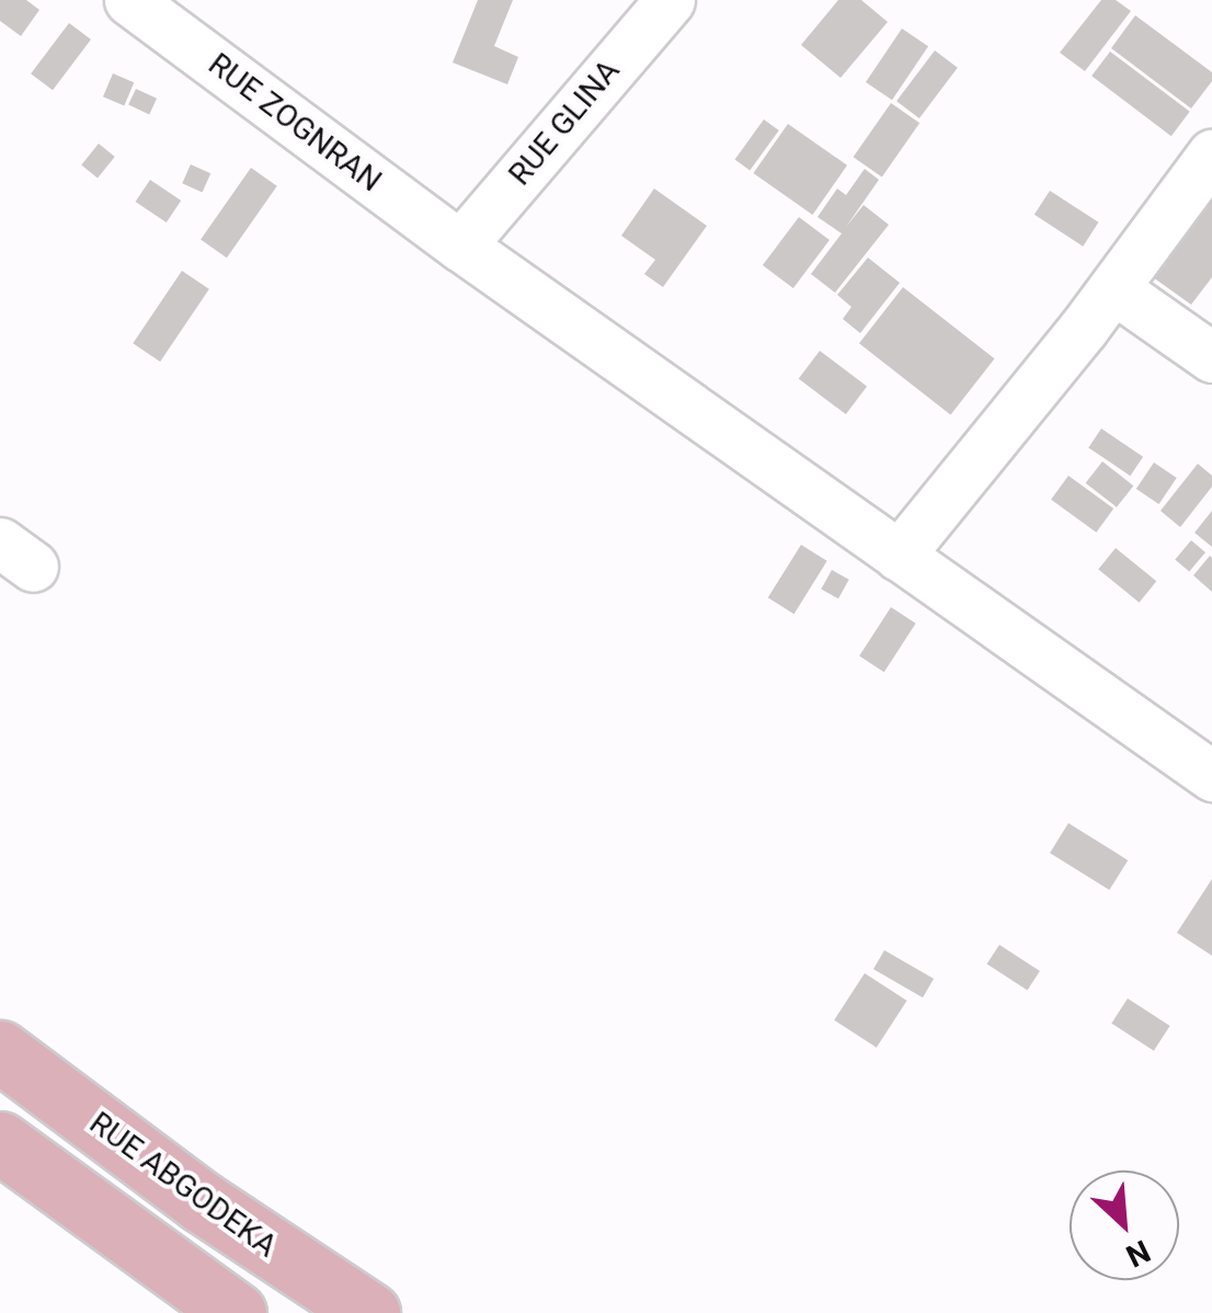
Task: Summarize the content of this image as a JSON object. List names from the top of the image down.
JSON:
{
  "streets": {
    "main road": ["RUE ABGODEKA"],
    "street": ["RUE ZOGNRAN", "RUE GLINA"]
  },
  "crossings": [
    ["RUE ZOGNRAN", "RUE GLINA"]
  ],
  "north": "bottom right"
}
